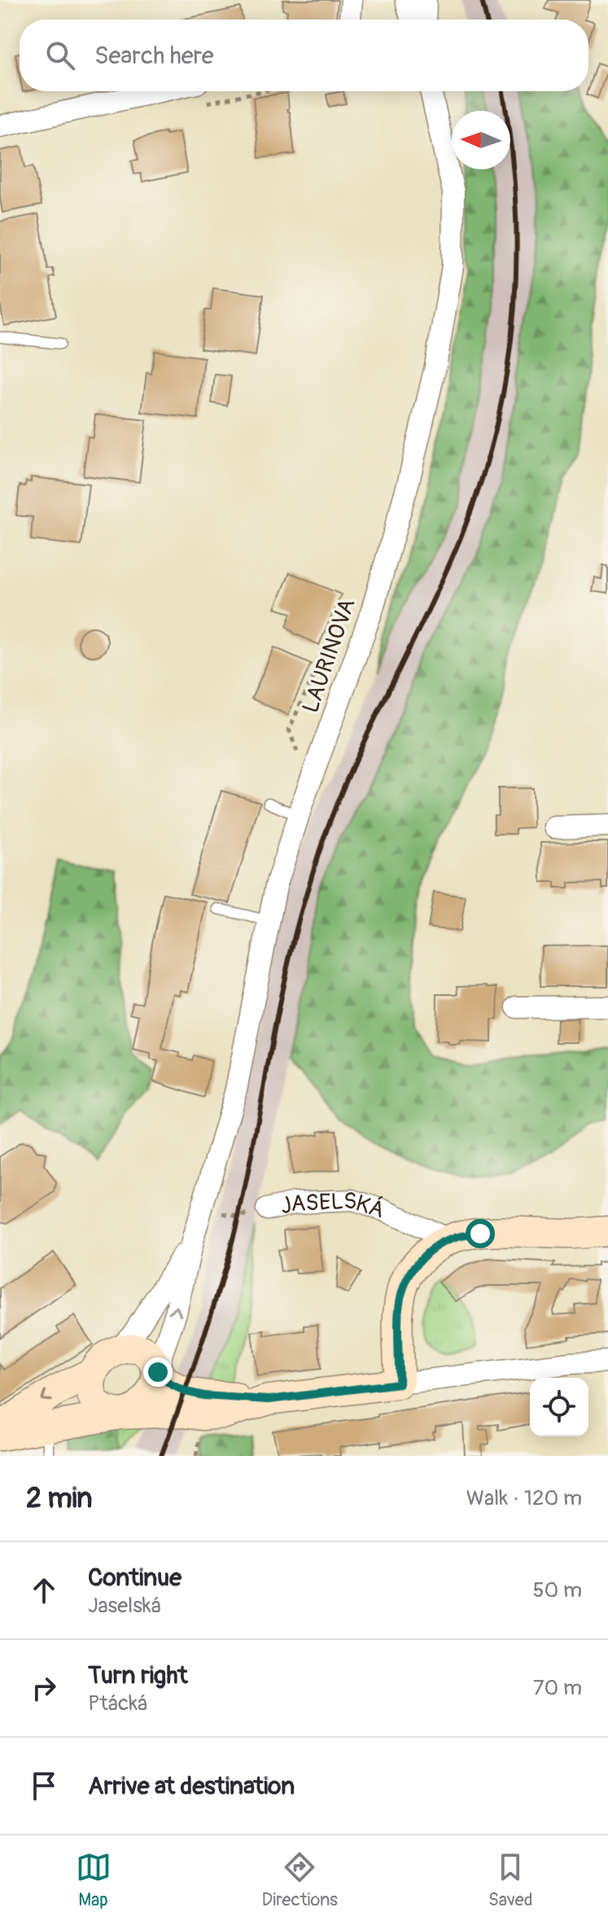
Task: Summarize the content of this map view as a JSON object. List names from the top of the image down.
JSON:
{
  "streets": {
    "street": ["LAURINOVA", "JASELSKÁ"]
  },
  "north": "left",
  "page": {
    "search": "Search here",
    "heading": ["2 min", "Walk · 120 m"],
    "list": [
      ["Continue", "Jaselská", "50 m"],
      ["Turn right", "Ptácká", "70 m"],
      "Arrive at destination"
    ],
    "nav": ["Map", "Directions", "Saved"]
  }
}
